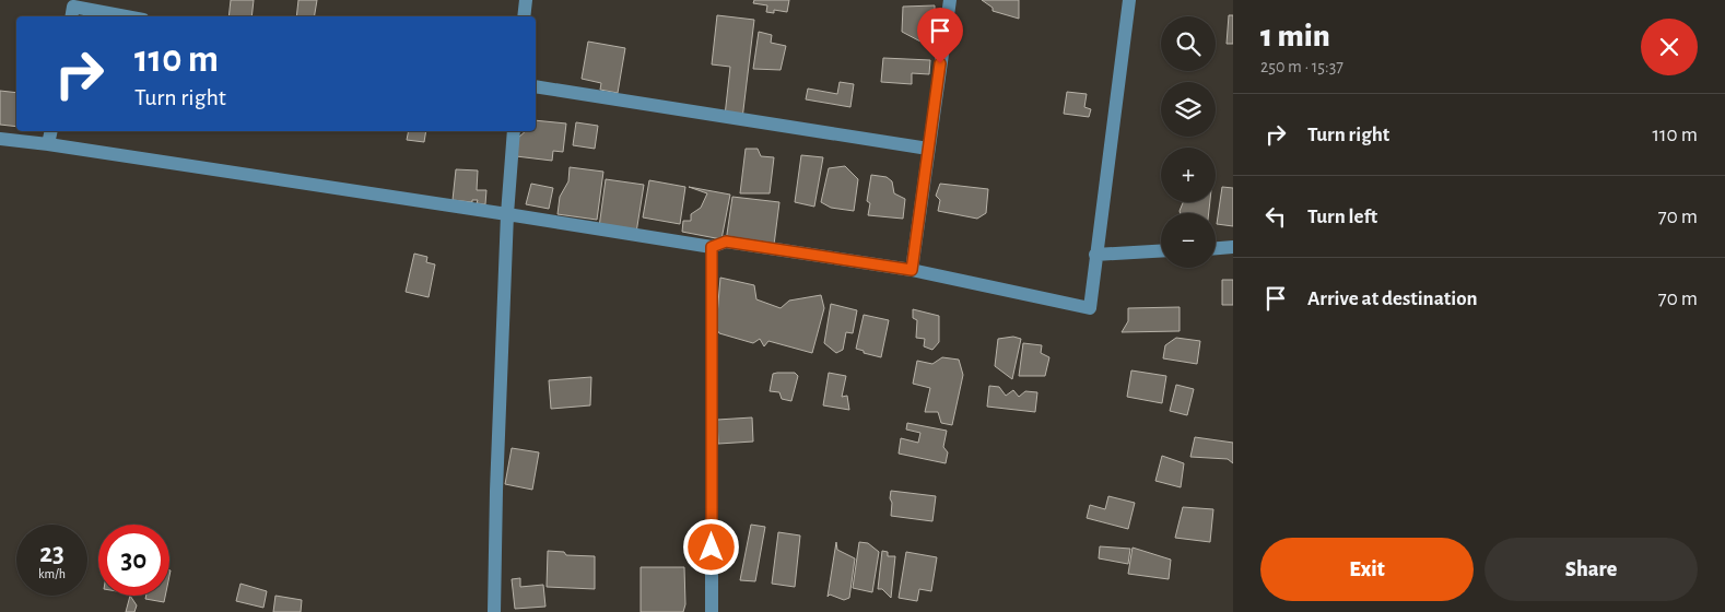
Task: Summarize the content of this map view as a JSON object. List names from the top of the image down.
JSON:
{
  "page": {
    "heading": ["1 min", "250 m · 15:37"],
    "map_buttons": ["+", "−"],
    "turn": ["110 m", "Turn right"],
    "list": [
      {
        "name": "Turn right",
        "value": "110 m"
      },
      {
        "name": "Turn left",
        "value": "70 m"
      },
      {
        "name": "Arrive at destination",
        "value": "70 m"
      }
    ],
    "speed": "23 km/h",
    "limit": "30",
    "buttons": ["Exit", "Share"]
  }
}
